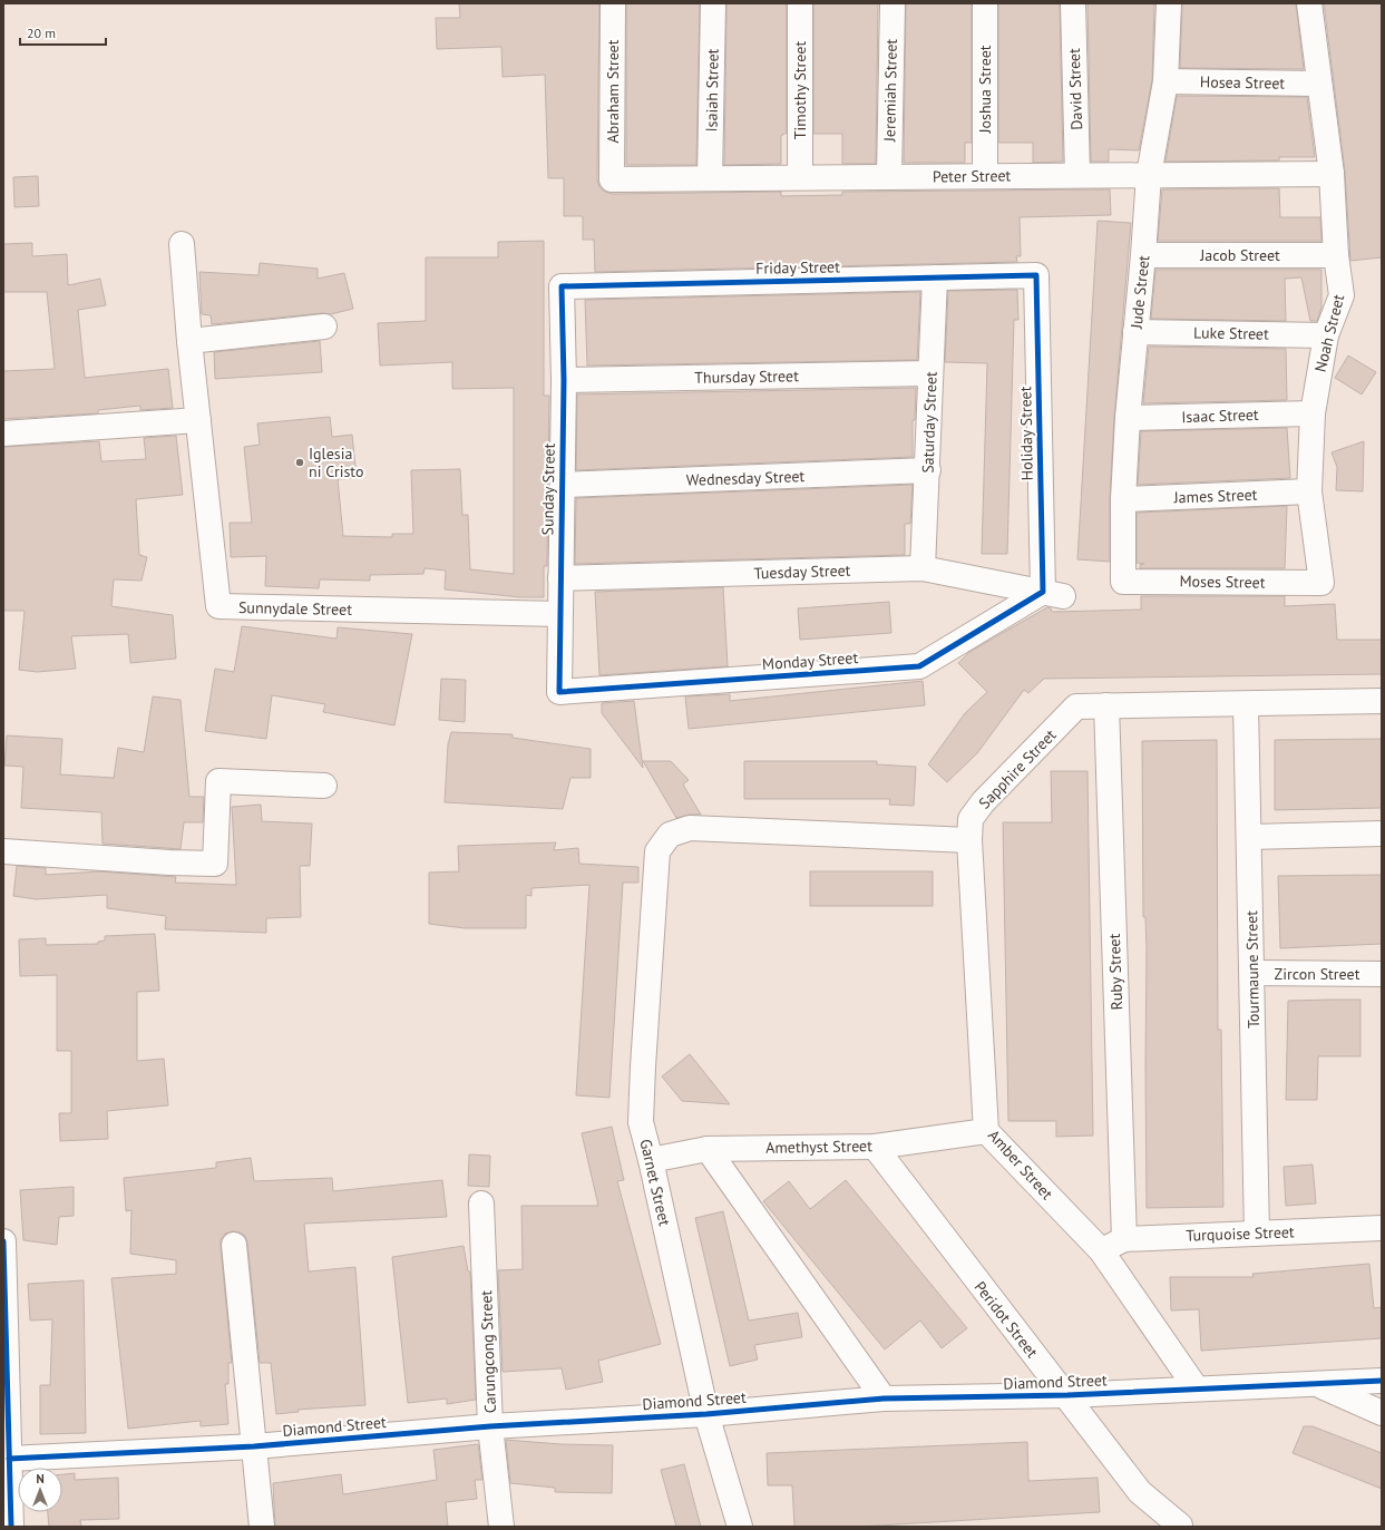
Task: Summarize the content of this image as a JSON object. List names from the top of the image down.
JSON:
{
  "streets": {
    "street": [
      "Hosea Street",
      "Joshua Street",
      "David Street",
      "Isaiah Street",
      "Timothy Street",
      "Jeremiah Street",
      "Abraham Street",
      "Peter Street",
      "Jacob Street",
      "Friday Street",
      "Jude Street",
      "Luke Street",
      "Noah Street",
      "Thursday Street",
      "Isaac Street",
      "Saturday Street",
      "Holiday Street",
      "Wednesday Street",
      "Sunday Street",
      "James Street",
      "Tuesday Street",
      "Moses Street",
      "Sunnydale Street",
      "Monday Street",
      "Sapphire Street",
      "Tourmaune Street",
      "Ruby Street",
      "Zircon Street",
      "Amethyst Street",
      "Amber Street",
      "Garnet Street",
      "Turquoise Street",
      "Peridot Street",
      "Carungcong Street",
      "Diamond Street"
    ]
  },
  "crossings": [
    ["Hosea Street", "Jude Street"],
    ["Hosea Street", "Noah Street"],
    ["Joshua Street", "Peter Street"],
    ["David Street", "Peter Street"],
    ["Isaiah Street", "Peter Street"],
    ["Timothy Street", "Peter Street"],
    ["Jeremiah Street", "Peter Street"],
    ["Abraham Street", "Peter Street"],
    ["Peter Street", "Jude Street"],
    ["Peter Street", "Noah Street"],
    ["Jacob Street", "Jude Street"],
    ["Jacob Street", "Noah Street"],
    ["Friday Street", "Saturday Street"],
    ["Friday Street", "Holiday Street"],
    ["Friday Street", "Sunday Street"],
    ["Jude Street", "Luke Street"],
    ["Jude Street", "Isaac Street"],
    ["Jude Street", "James Street"],
    ["Jude Street", "Moses Street"],
    ["Luke Street", "Noah Street"],
    ["Noah Street", "Isaac Street"],
    ["Noah Street", "James Street"],
    ["Noah Street", "Moses Street"],
    ["Thursday Street", "Saturday Street"],
    ["Thursday Street", "Sunday Street"],
    ["Saturday Street", "Wednesday Street"],
    ["Saturday Street", "Tuesday Street"],
    ["Holiday Street", "Tuesday Street"],
    ["Holiday Street", "Monday Street"],
    ["Wednesday Street", "Sunday Street"],
    ["Sunday Street", "Tuesday Street"],
    ["Sunday Street", "Sunnydale Street"],
    ["Sunday Street", "Monday Street"],
    ["Tuesday Street", "Monday Street"],
    ["Sapphire Street", "Tourmaune Street"],
    ["Sapphire Street", "Ruby Street"],
    ["Sapphire Street", "Amber Street"],
    ["Sapphire Street", "Garnet Street"],
    ["Tourmaune Street", "Zircon Street"],
    ["Tourmaune Street", "Turquoise Street"],
    ["Ruby Street", "Turquoise Street"],
    ["Amethyst Street", "Amber Street"],
    ["Amethyst Street", "Garnet Street"],
    ["Amethyst Street", "Peridot Street"],
    ["Amber Street", "Garnet Street"],
    ["Amber Street", "Turquoise Street"],
    ["Amber Street", "Diamond Street"],
    ["Garnet Street", "Diamond Street"],
    ["Peridot Street", "Diamond Street"],
    ["Carungcong Street", "Diamond Street"]
  ],
  "places": ["Iglesia ni Cristo"],
  "scale_bar": "20 m",
  "north": "top"
}
